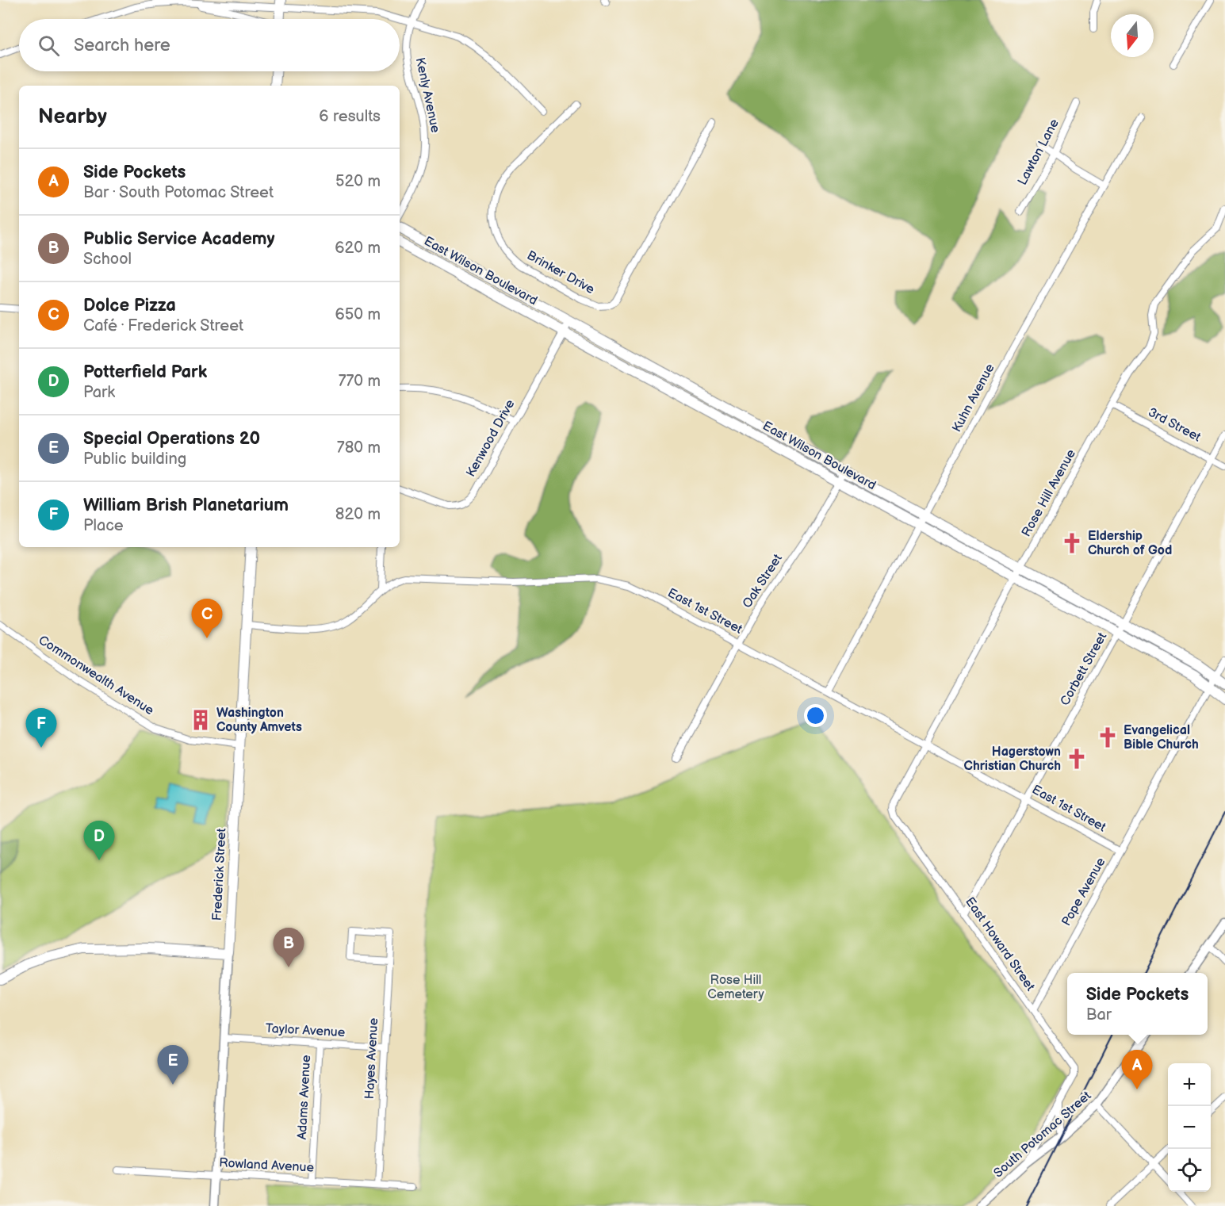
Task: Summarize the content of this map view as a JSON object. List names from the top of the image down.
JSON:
{
  "streets": {
    "main road": ["East Wilson Boulevard", "Frederick Street", "South Potomac Street"],
    "street": [
      "Kenly Avenue",
      "Lawton Lane",
      "Brinker Drive",
      "Kuhn Avenue",
      "3rd Street",
      "Kenwood Drive",
      "Rose Hill Avenue",
      "Oak Street",
      "East 1st Street",
      "Corbett Street",
      "Commonwealth Avenue",
      "Pope Avenue",
      "East Howard Street",
      "Taylor Avenue",
      "Hayes Avenue",
      "Adams Avenue",
      "Rowland Avenue"
    ]
  },
  "crossings": [
    ["East Wilson Boulevard", "Kuhn Avenue"],
    ["East Wilson Boulevard", "Kenwood Drive"],
    ["East Wilson Boulevard", "Rose Hill Avenue"],
    ["East Wilson Boulevard", "Oak Street"],
    ["East Wilson Boulevard", "Corbett Street"],
    ["East Wilson Boulevard", "Pope Avenue"],
    ["Kuhn Avenue", "East 1st Street"],
    ["3rd Street", "Rose Hill Avenue"],
    ["3rd Street", "Corbett Street"],
    ["Rose Hill Avenue", "East 1st Street"],
    ["Rose Hill Avenue", "East Howard Street"],
    ["Oak Street", "East 1st Street"],
    ["East 1st Street", "Corbett Street"],
    ["East 1st Street", "Frederick Street"],
    ["East 1st Street", "Pope Avenue"],
    ["Corbett Street", "East Howard Street"],
    ["Commonwealth Avenue", "Frederick Street"],
    ["Frederick Street", "Taylor Avenue"],
    ["Frederick Street", "Rowland Avenue"],
    ["Pope Avenue", "East Howard Street"],
    ["East Howard Street", "South Potomac Street"],
    ["Taylor Avenue", "Hayes Avenue"],
    ["Taylor Avenue", "Adams Avenue"],
    ["Hayes Avenue", "Rowland Avenue"],
    ["Adams Avenue", "Rowland Avenue"]
  ],
  "parks": ["Rose Hill Cemetery"],
  "places": {
    "church": ["Eldership Church of God", "Evangelical Bible Church", "Hagerstown Christian Church"],
    "building": ["Washington County Amvets"]
  },
  "north": "bottom",
  "page": {
    "search": "Search here",
    "heading": ["Nearby", "6 results"],
    "list": [
      {
        "mark": "A",
        "name": "Side Pockets",
        "note": "Bar · South Potomac Street",
        "value": "520 m"
      },
      {
        "mark": "B",
        "name": "Public Service Academy",
        "note": "School",
        "value": "620 m"
      },
      {
        "mark": "C",
        "name": "Dolce Pizza",
        "note": "Café · Frederick Street",
        "value": "650 m"
      },
      {
        "mark": "D",
        "name": "Potterfield Park",
        "note": "Park",
        "value": "770 m"
      },
      {
        "mark": "E",
        "name": "Special Operations 20",
        "note": "Public building",
        "value": "780 m"
      },
      {
        "mark": "F",
        "name": "William Brish Planetarium",
        "note": "Place",
        "value": "820 m"
      }
    ],
    "pins": [
      "C",
      "F",
      "D",
      "B",
      "E",
      "A"
    ],
    "popup": ["Side Pockets", "Bar"],
    "map_buttons": ["+", "−"]
  }
}
